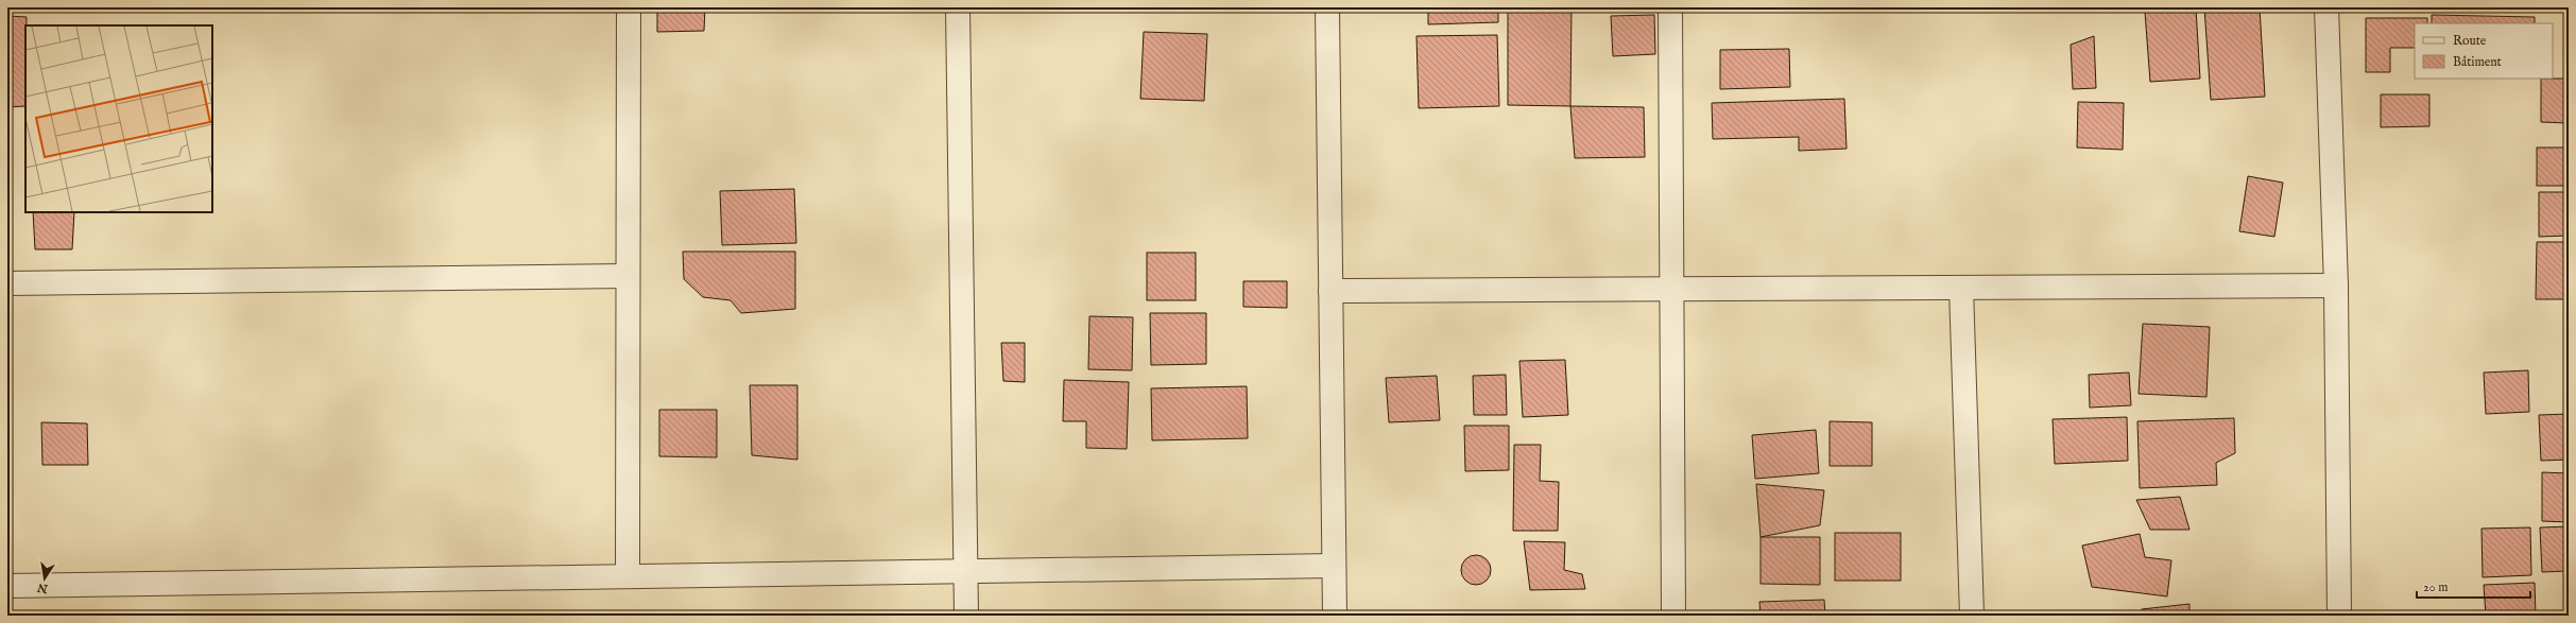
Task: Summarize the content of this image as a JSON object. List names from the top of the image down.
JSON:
{
  "legend": ["Route", "Bâtiment"],
  "scale_bar": "20 m",
  "north": "bottom"
}
